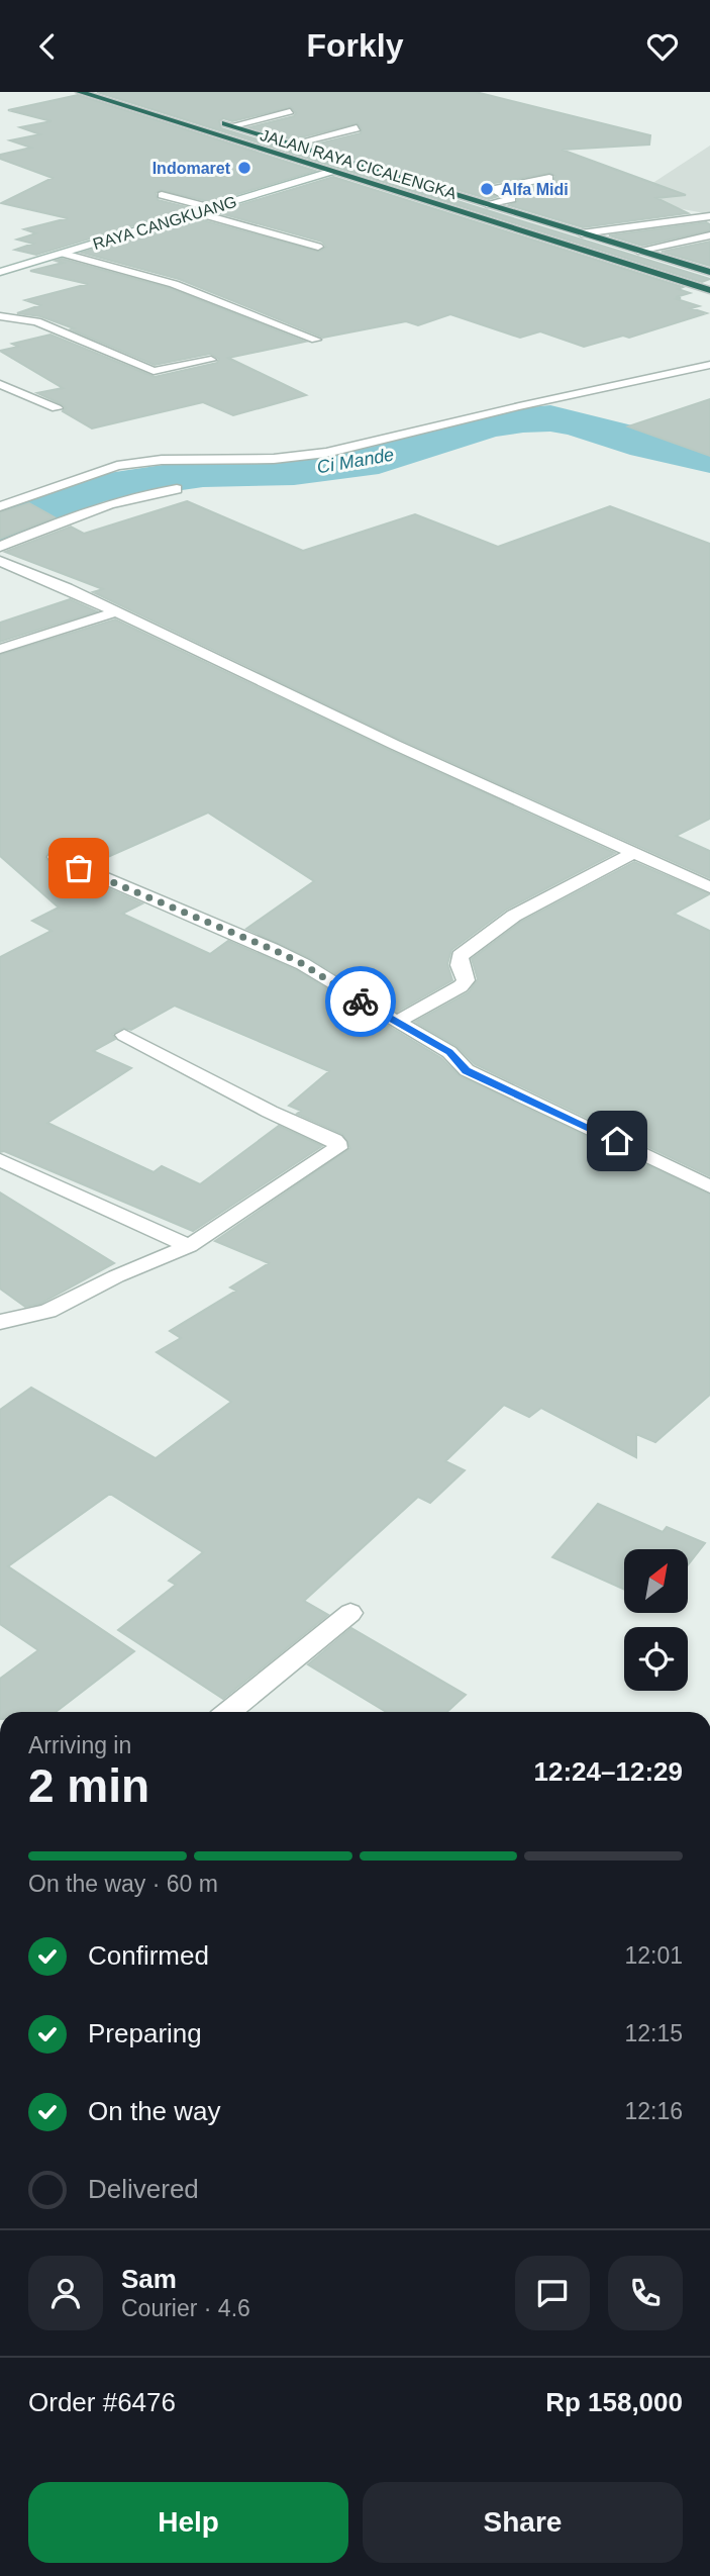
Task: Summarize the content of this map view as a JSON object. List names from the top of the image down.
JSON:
{
  "streets": {
    "highway": ["JALAN RAYA CICALENGKA"],
    "street": ["RAYA CANGKUANG"]
  },
  "crossings": [
    ["JALAN RAYA CICALENGKA", "RAYA CANGKUANG"]
  ],
  "water": ["Ci Mande"],
  "places": ["Indomaret", "Alfa Midi"],
  "north": "top right",
  "page": {
    "header": "Forkly",
    "heading": ["2 min", "Arriving in", "12:24–12:29"],
    "panel": [
      "Sam",
      "Courier · 4.6",
      "Order #6476",
      "Rp 158,000"
    ],
    "bar": "On the way · 60 m",
    "list": [
      ["Confirmed", "12:01"],
      ["Preparing", "12:15"],
      ["On the way", "12:16"],
      "Delivered"
    ],
    "buttons": ["Help", "Share"]
  }
}
